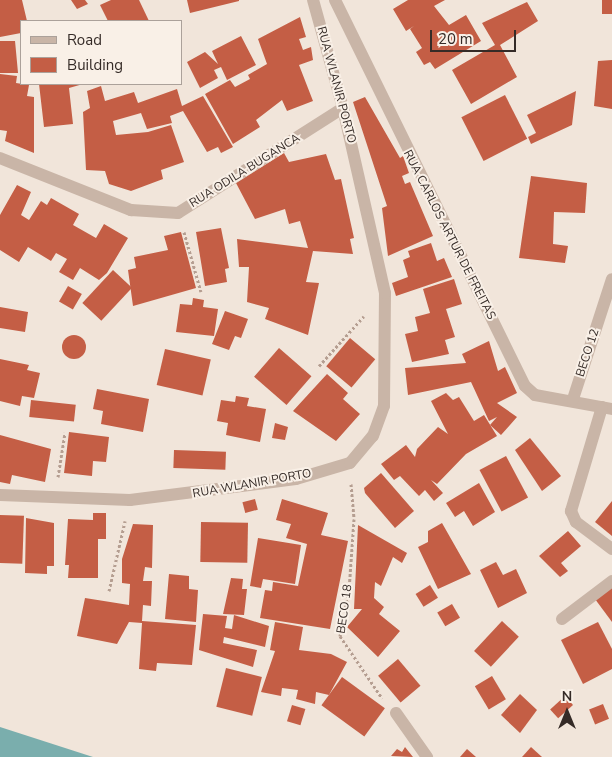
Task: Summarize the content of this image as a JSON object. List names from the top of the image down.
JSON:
{
  "streets": {
    "street": [
      "RUA WLANIR PORTO",
      "RUA ODILA BUGANCA",
      "RUA CARLOS ARTUR DE FREITAS",
      "BECO 12"
    ],
    "path": ["BECO 18"]
  },
  "crossings": [
    ["RUA WLANIR PORTO", "RUA ODILA BUGANCA"],
    ["RUA WLANIR PORTO", "BECO 18"],
    ["RUA CARLOS ARTUR DE FREITAS", "BECO 12"]
  ],
  "legend": ["Road", "Building"],
  "scale_bar": "20 m",
  "north": "top"
}
